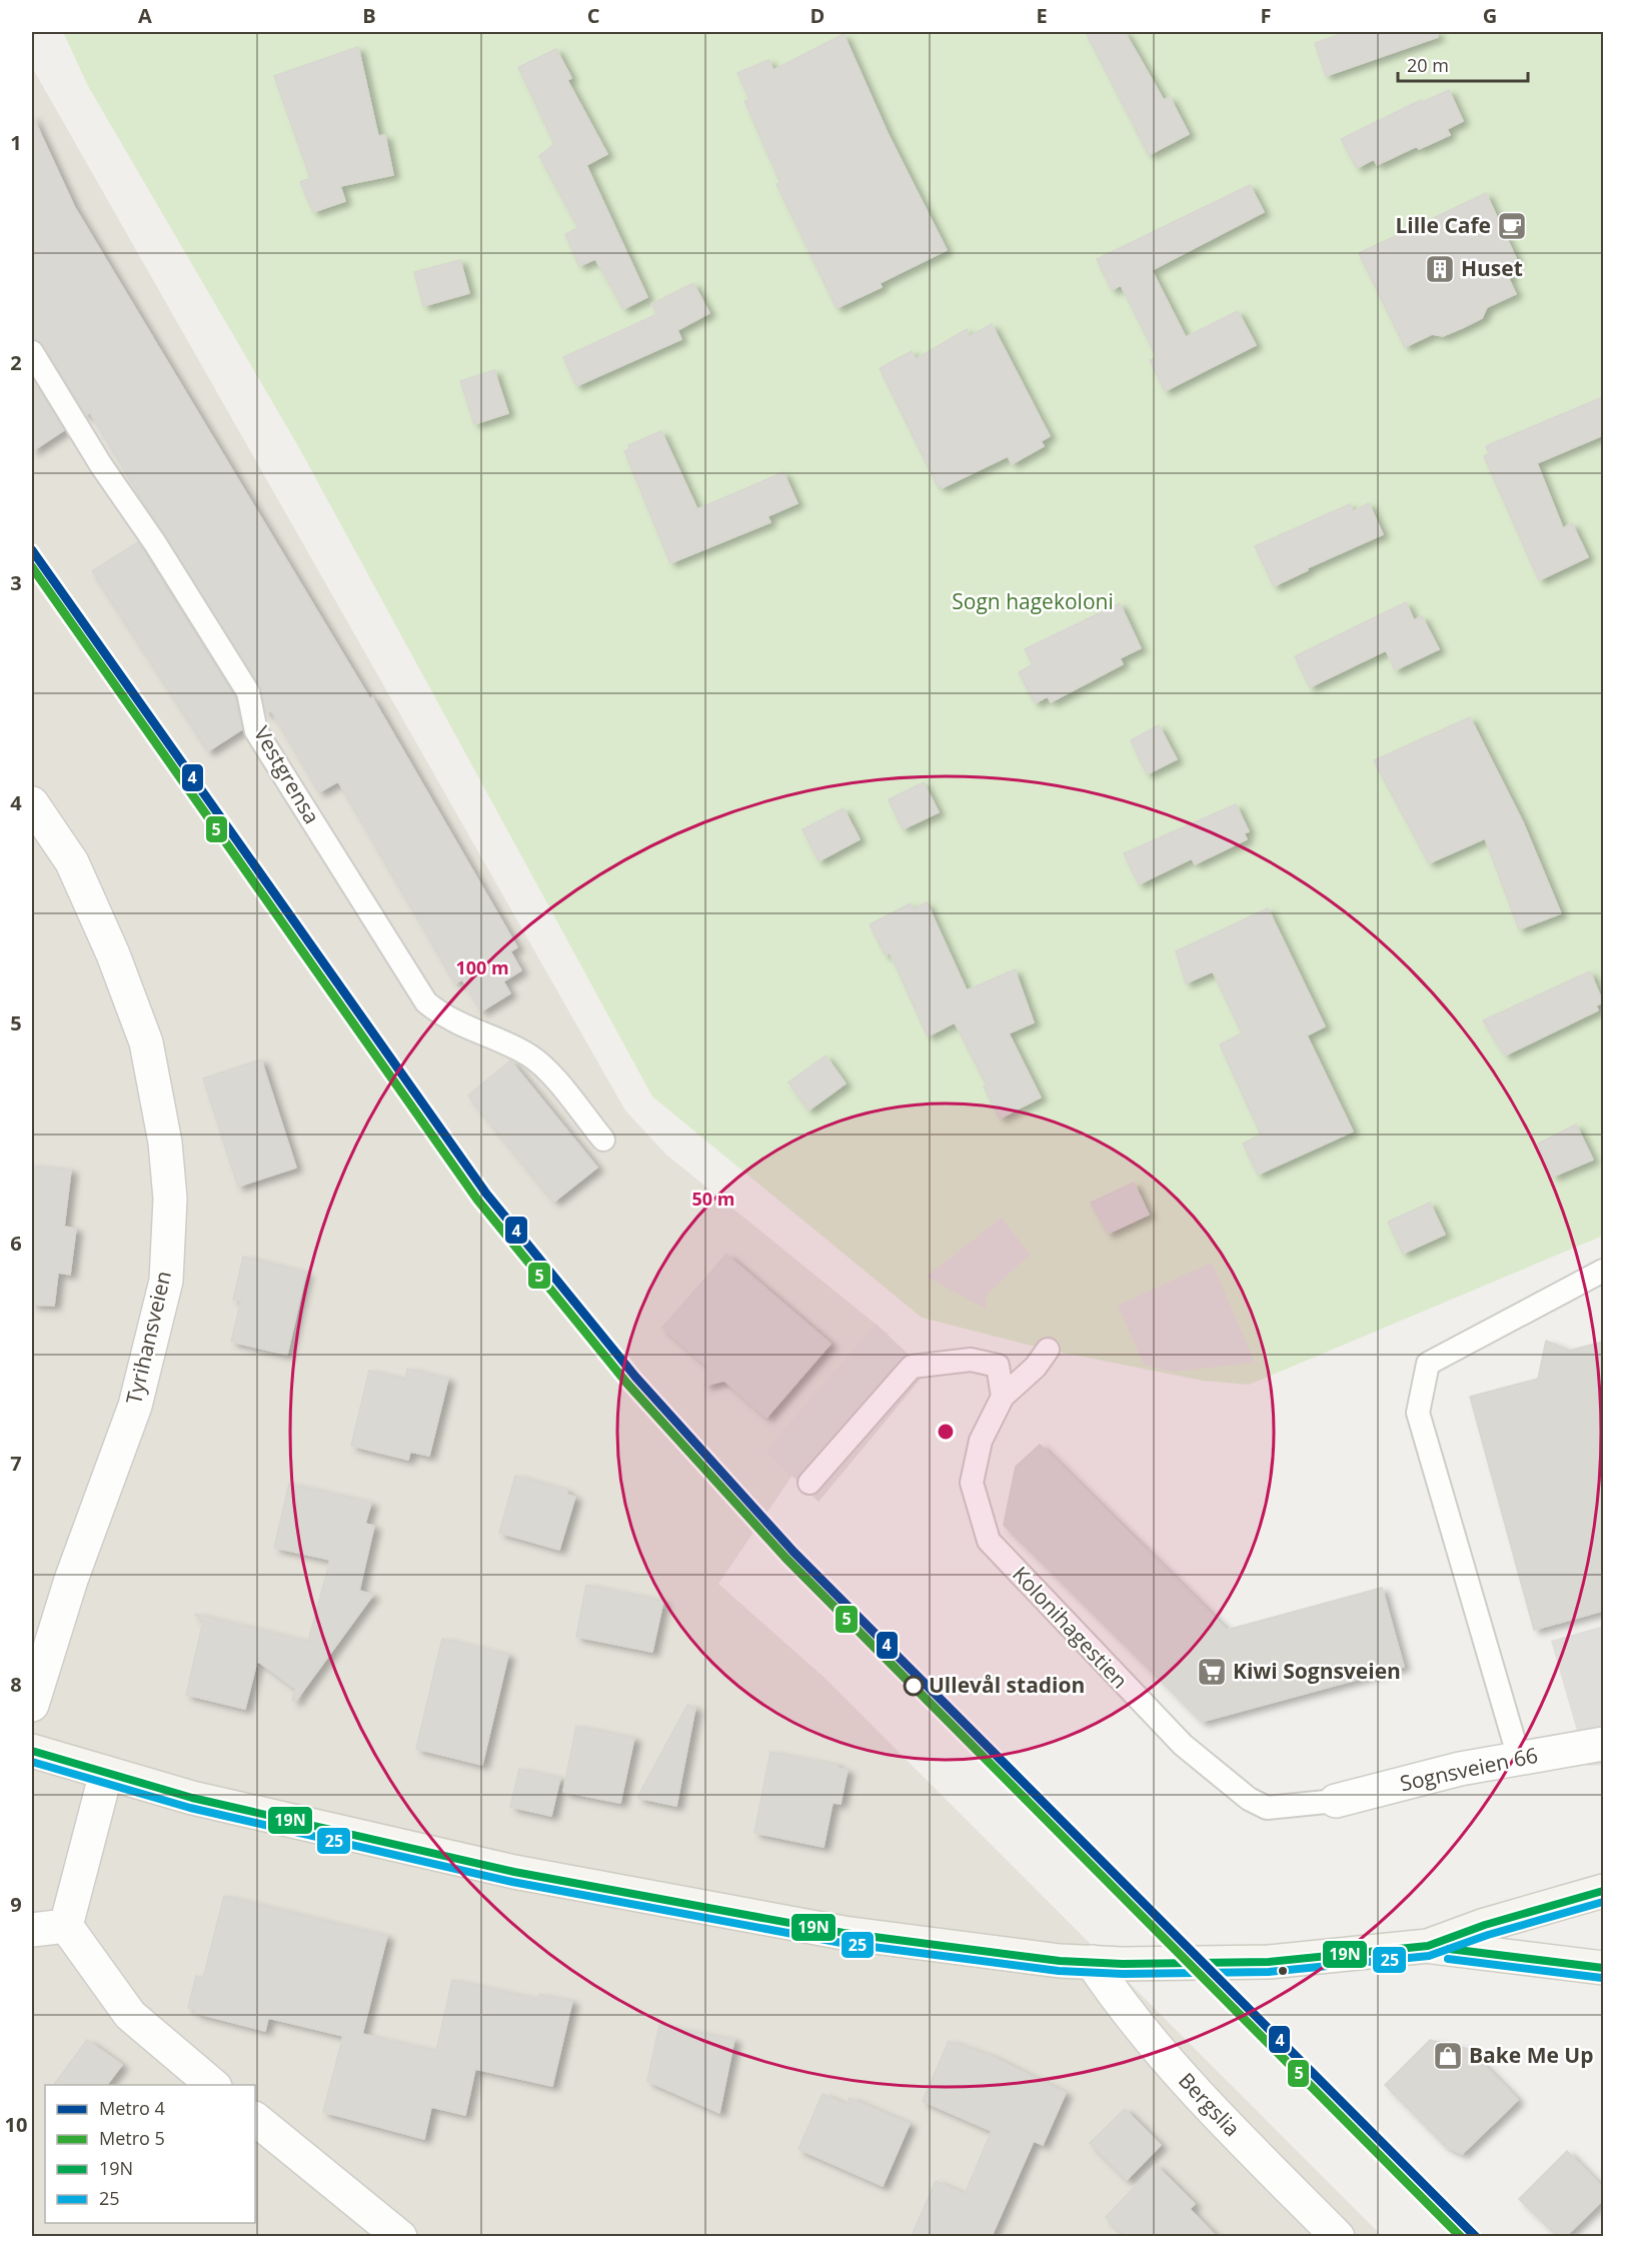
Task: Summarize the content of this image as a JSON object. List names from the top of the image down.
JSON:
{
  "streets": {
    "street": ["Tyrihansveien", "Sognsveien 66", "Bergslia"],
    "lane": ["Vestgrensa", "Kolonihagestien"]
  },
  "crossings": [
    ["Kolonihagestien", "Sognsveien 66"]
  ],
  "parks": ["Sogn hagekoloni"],
  "places": {
    "cafe": ["Lille Cafe"],
    "building": ["Huset"],
    "supermarket": ["Kiwi Sognsveien"],
    "other": ["Ullevål stadion"],
    "shop": ["Bake Me Up"]
  },
  "lines": [
    "metro line 4",
    "metro line 5",
    "transit line 19N",
    "transit line 25"
  ],
  "legend": [
    "Metro 4",
    "Metro 5",
    "19N",
    "25"
  ],
  "scale_bar": "20 m",
  "grid": {
    "columns": [
      "A",
      "B",
      "C",
      "D",
      "E",
      "F",
      "G"
    ],
    "rows": [
      "1",
      "2",
      "3",
      "4",
      "5",
      "6",
      "7",
      "8",
      "9",
      "10"
    ]
  },
  "rings": ["100 m", "50 m"]
}
